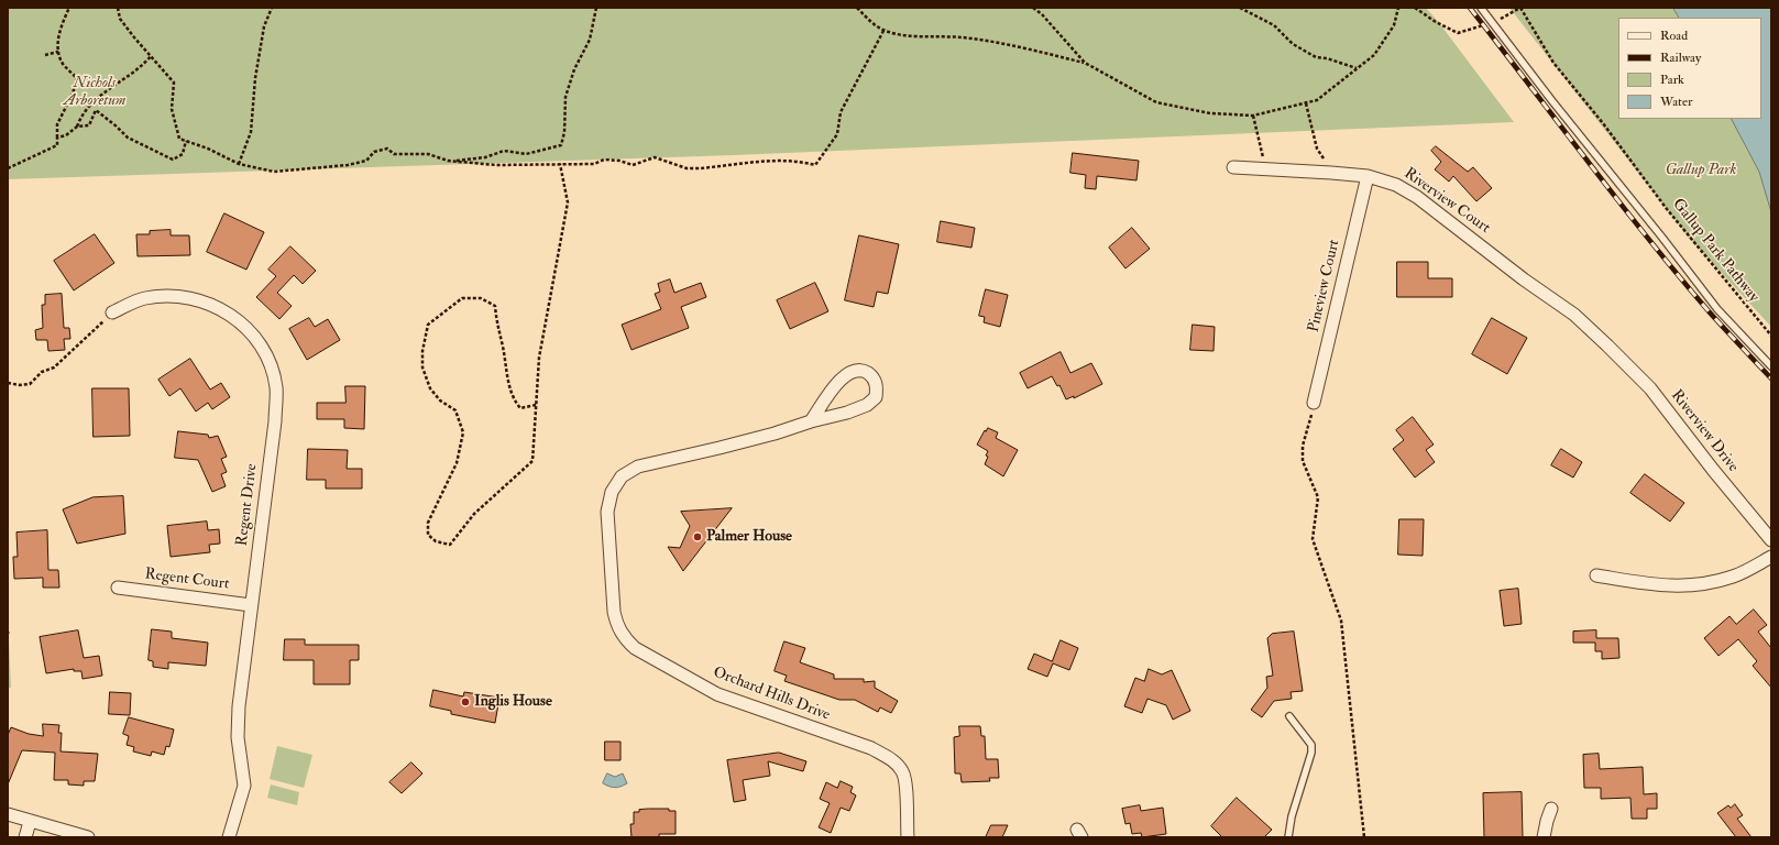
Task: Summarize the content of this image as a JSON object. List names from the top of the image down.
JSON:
{
  "streets": {
    "street": [
      "Riverview Court",
      "Pineview Court",
      "Riverview Drive",
      "Regent Drive",
      "Regent Court",
      "Orchard Hills Drive"
    ],
    "path": ["Gallup Park Pathway"]
  },
  "crossings": [
    ["Riverview Court", "Pineview Court"],
    ["Riverview Court", "Riverview Drive"],
    ["Regent Drive", "Regent Court"]
  ],
  "parks": ["Nichols Arboretum", "Gallup Park"],
  "places": ["Palmer House", "Inglis House"],
  "legend": [
    "Road",
    "Railway",
    "Park",
    "Water"
  ]
}
